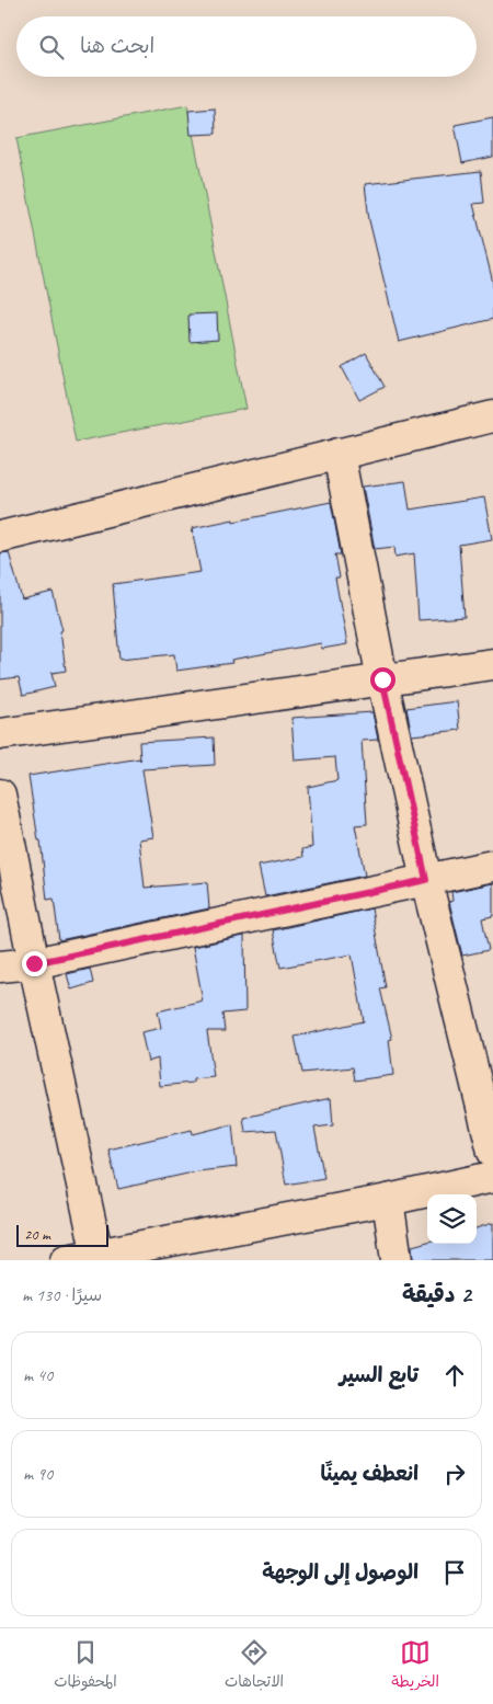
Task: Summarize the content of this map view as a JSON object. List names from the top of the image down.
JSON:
{
  "scale_bar": "20 m",
  "page": {
    "search": "ابحث هنا",
    "scale": "20 m",
    "heading": ["2 دقيقة", "سيرًا · 130 m"],
    "list": [
      ["تابع السير", "40 m"],
      ["انعطف يمينًا", "90 m"],
      "الوصول إلى الوجهة"
    ],
    "nav": ["الخريطة", "الاتجاهات", "المحفوظات"]
  }
}
